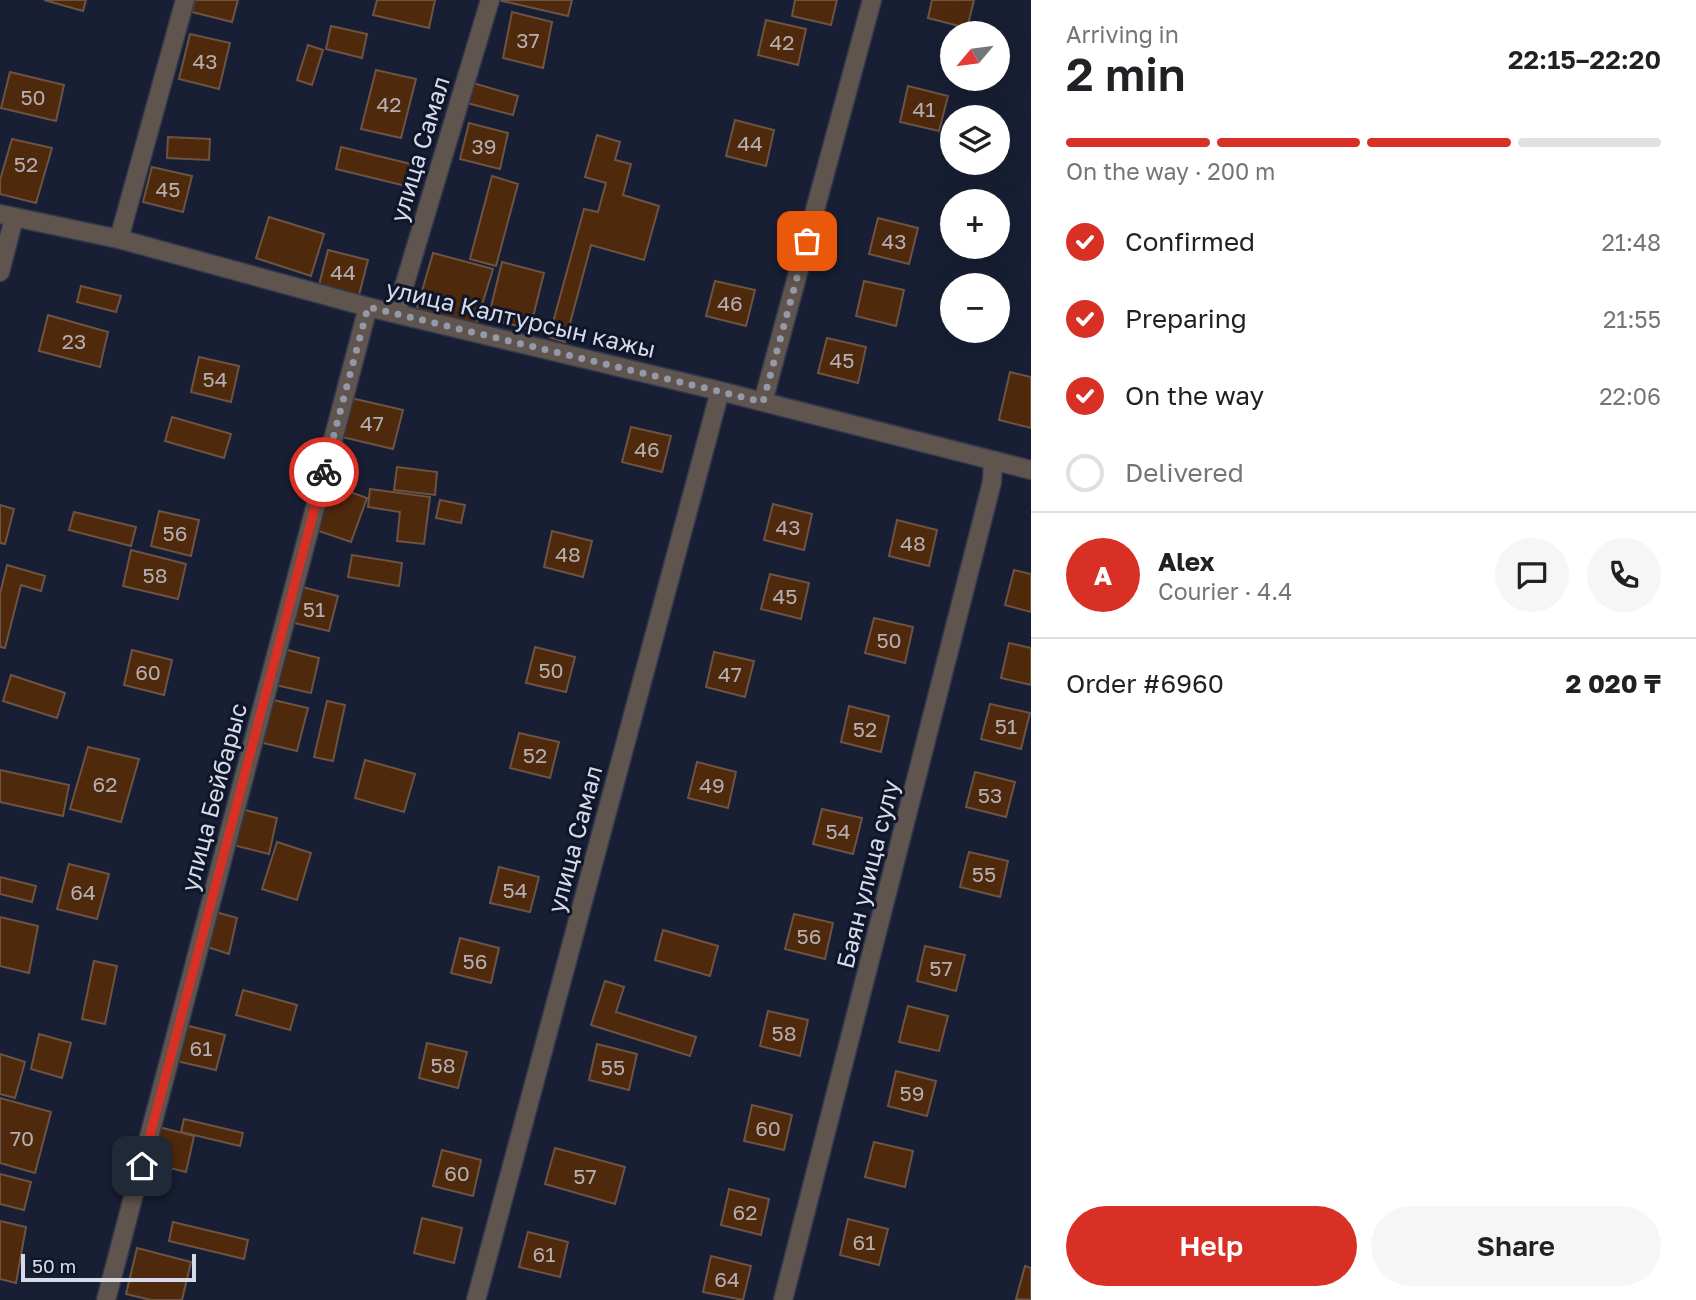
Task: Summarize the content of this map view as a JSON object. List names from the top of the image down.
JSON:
{
  "streets": {
    "street": [
      "улица Самал",
      "улица Калтурсын кажы",
      "улица Бейбарыс",
      "Баян улица сулу"
    ]
  },
  "crossings": [
    ["улица Самал", "улица Калтурсын кажы"],
    ["улица Калтурсын кажы", "улица Бейбарыс"],
    ["улица Калтурсын кажы", "Баян улица сулу"]
  ],
  "house_numbers": [
    "37",
    "42",
    "43",
    "50",
    "42",
    "41",
    "44",
    "39",
    "52",
    "45",
    "43",
    "44",
    "46",
    "23",
    "45",
    "54",
    "47",
    "46",
    "43",
    "56",
    "48",
    "48",
    "58",
    "45",
    "51",
    "50",
    "50",
    "60",
    "47",
    "51",
    "52",
    "52",
    "62",
    "49",
    "53",
    "54",
    "55",
    "54",
    "64",
    "56",
    "56",
    "57",
    "58",
    "61",
    "58",
    "55",
    "59",
    "60",
    "70",
    "60",
    "57",
    "62",
    "61",
    "61",
    "64"
  ],
  "scale_bar": "50 m",
  "north": "bottom left",
  "page": {
    "heading": ["2 min", "Arriving in", "22:15–22:20"],
    "panel": [
      "Alex",
      "Courier · 4.4",
      "Order #6960",
      "2 020 ₸"
    ],
    "map_buttons": ["+", "−"],
    "bar": "On the way · 200 m",
    "list": [
      ["Confirmed", "21:48"],
      ["Preparing", "21:55"],
      ["On the way", "22:06"],
      "Delivered"
    ],
    "round": "A",
    "buttons": ["Help", "Share"],
    "scale": "50 m"
  }
}
